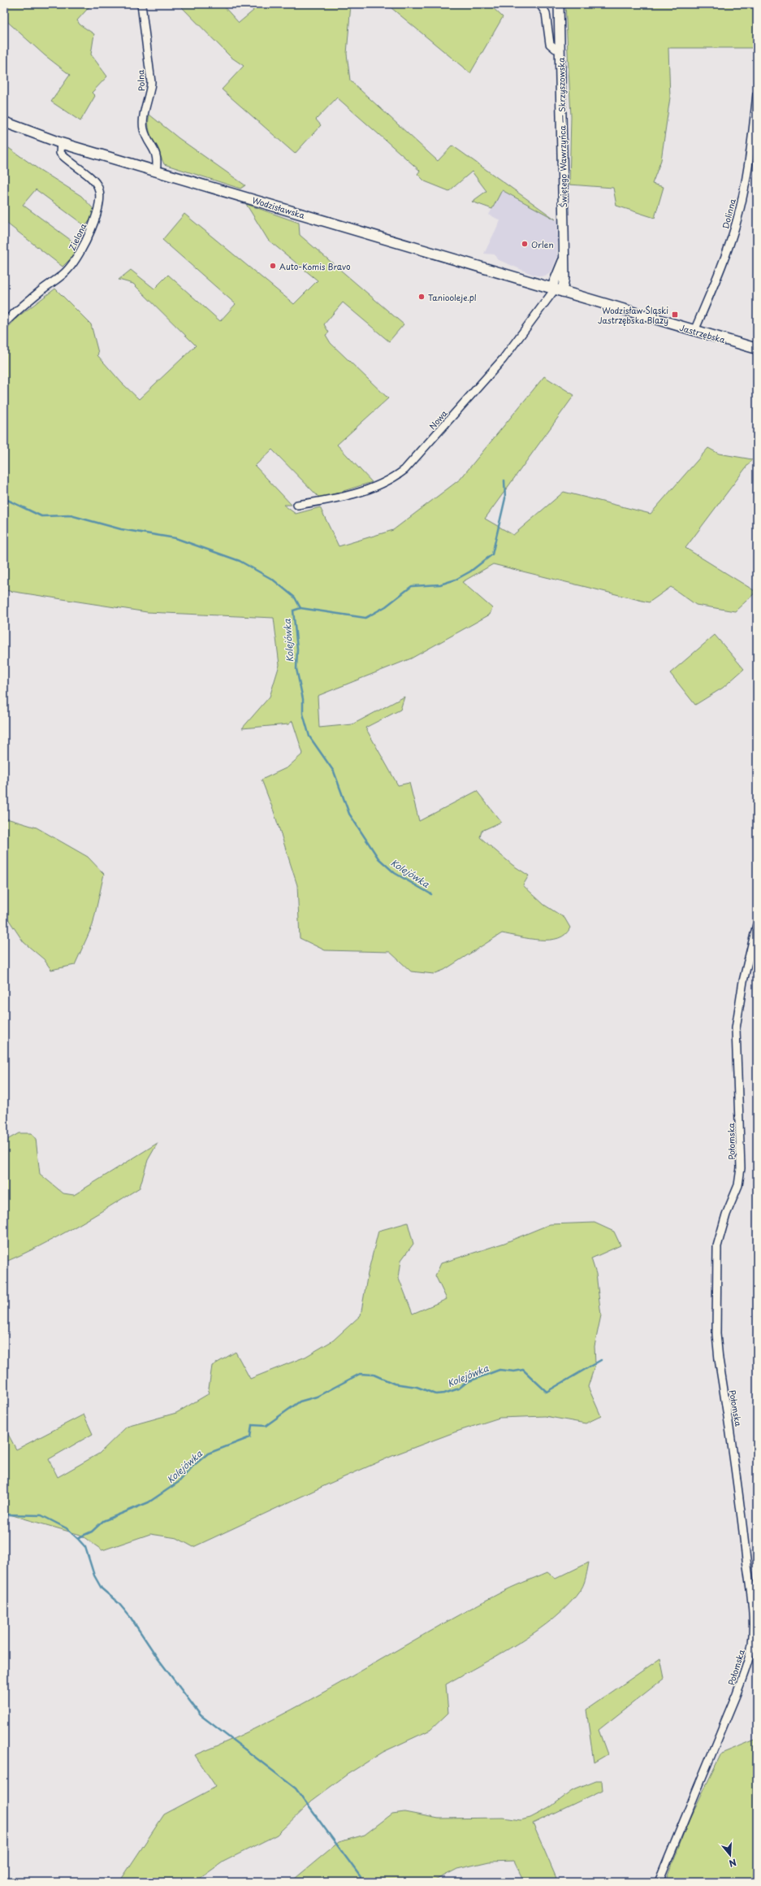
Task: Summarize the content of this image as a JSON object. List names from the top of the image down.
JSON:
{
  "streets": {
    "main road": ["Wodzisławska", "Jastrzębska"],
    "street": [
      "Polna",
      "Świętego Wawrzyńca — Skrzyszowska",
      "Dolinna",
      "Zielona",
      "Nowa",
      "Połomska"
    ]
  },
  "crossings": [
    ["Polna", "Wodzisławska"],
    ["Świętego Wawrzyńca — Skrzyszowska", "Wodzisławska"],
    ["Świętego Wawrzyńca — Skrzyszowska", "Jastrzębska"],
    ["Świętego Wawrzyńca — Skrzyszowska", "Nowa"],
    ["Wodzisławska", "Zielona"],
    ["Wodzisławska", "Jastrzębska"],
    ["Wodzisławska", "Nowa"],
    ["Dolinna", "Jastrzębska"],
    ["Jastrzębska", "Nowa"]
  ],
  "water": ["Kolejówka"],
  "places": {
    "other": ["Orlen", "Auto-Komis Bravo", "Taniooleje.pl"],
    "transit": ["Wodzisław Śląski Jastrzębska Blazy"]
  },
  "north": "bottom"
}
